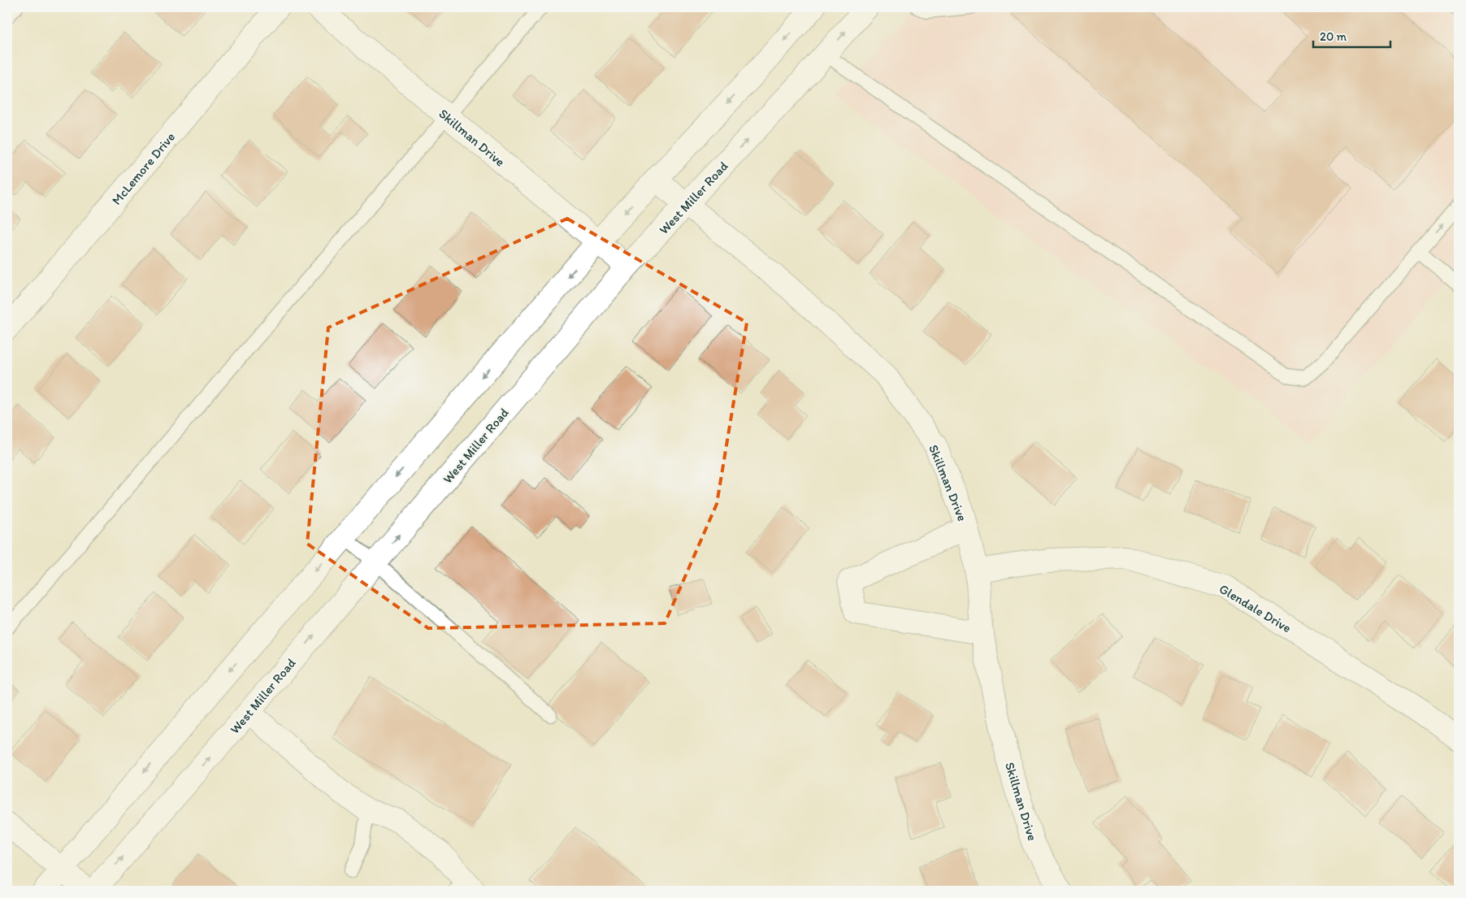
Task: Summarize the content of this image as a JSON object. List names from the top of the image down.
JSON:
{
  "streets": {
    "street": [
      "Skillman Drive",
      "McLemore Drive",
      "West Miller Road",
      "Glendale Drive"
    ]
  },
  "crossings": [
    ["Skillman Drive", "West Miller Road"],
    ["Skillman Drive", "Glendale Drive"]
  ],
  "scale_bar": "20 m"
}
